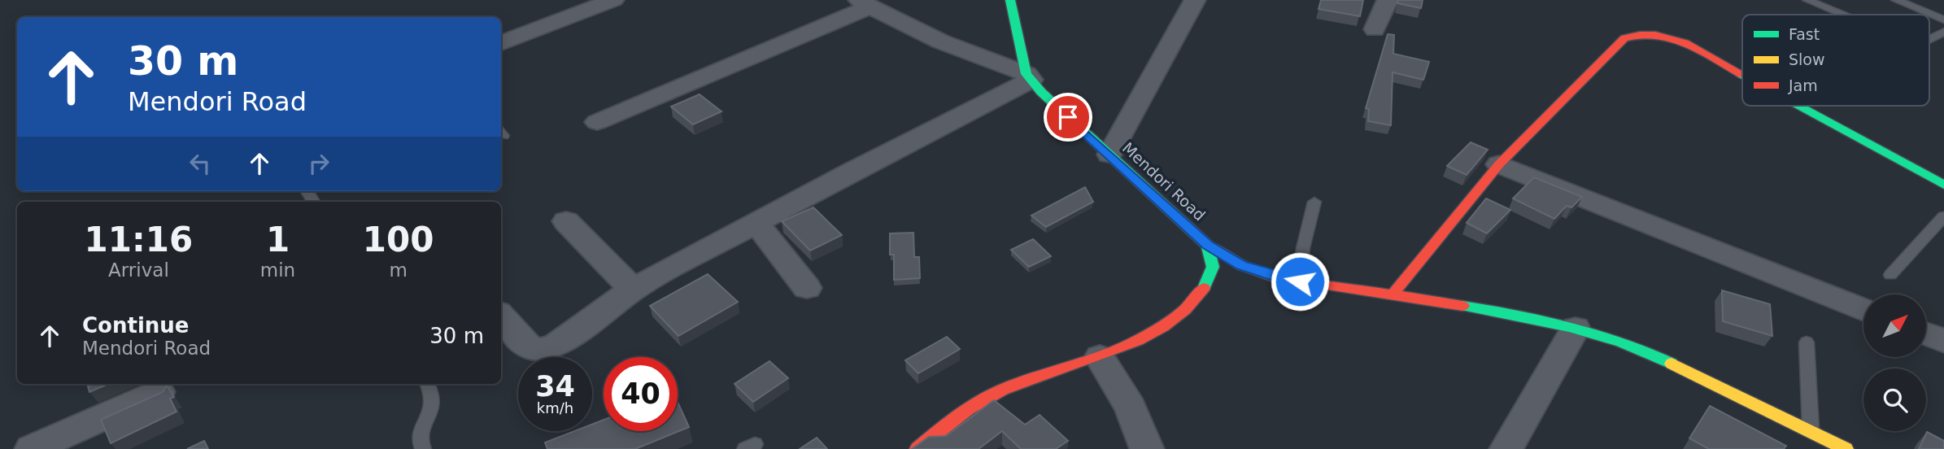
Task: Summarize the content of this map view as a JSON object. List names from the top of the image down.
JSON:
{
  "streets": {
    "street": ["Mendori Road"]
  },
  "legend": ["Fast", "Slow", "Jam"],
  "north": "top right",
  "page": {
    "turn": ["30 m", "Mendori Road"],
    "eta": [
      "11:16",
      "Arrival",
      "1",
      "min",
      "100",
      "m"
    ],
    "list": [
      {
        "name": "Continue",
        "note": "Mendori Road",
        "value": "30 m"
      }
    ],
    "speed": "34 km/h",
    "limit": "40"
  }
}
